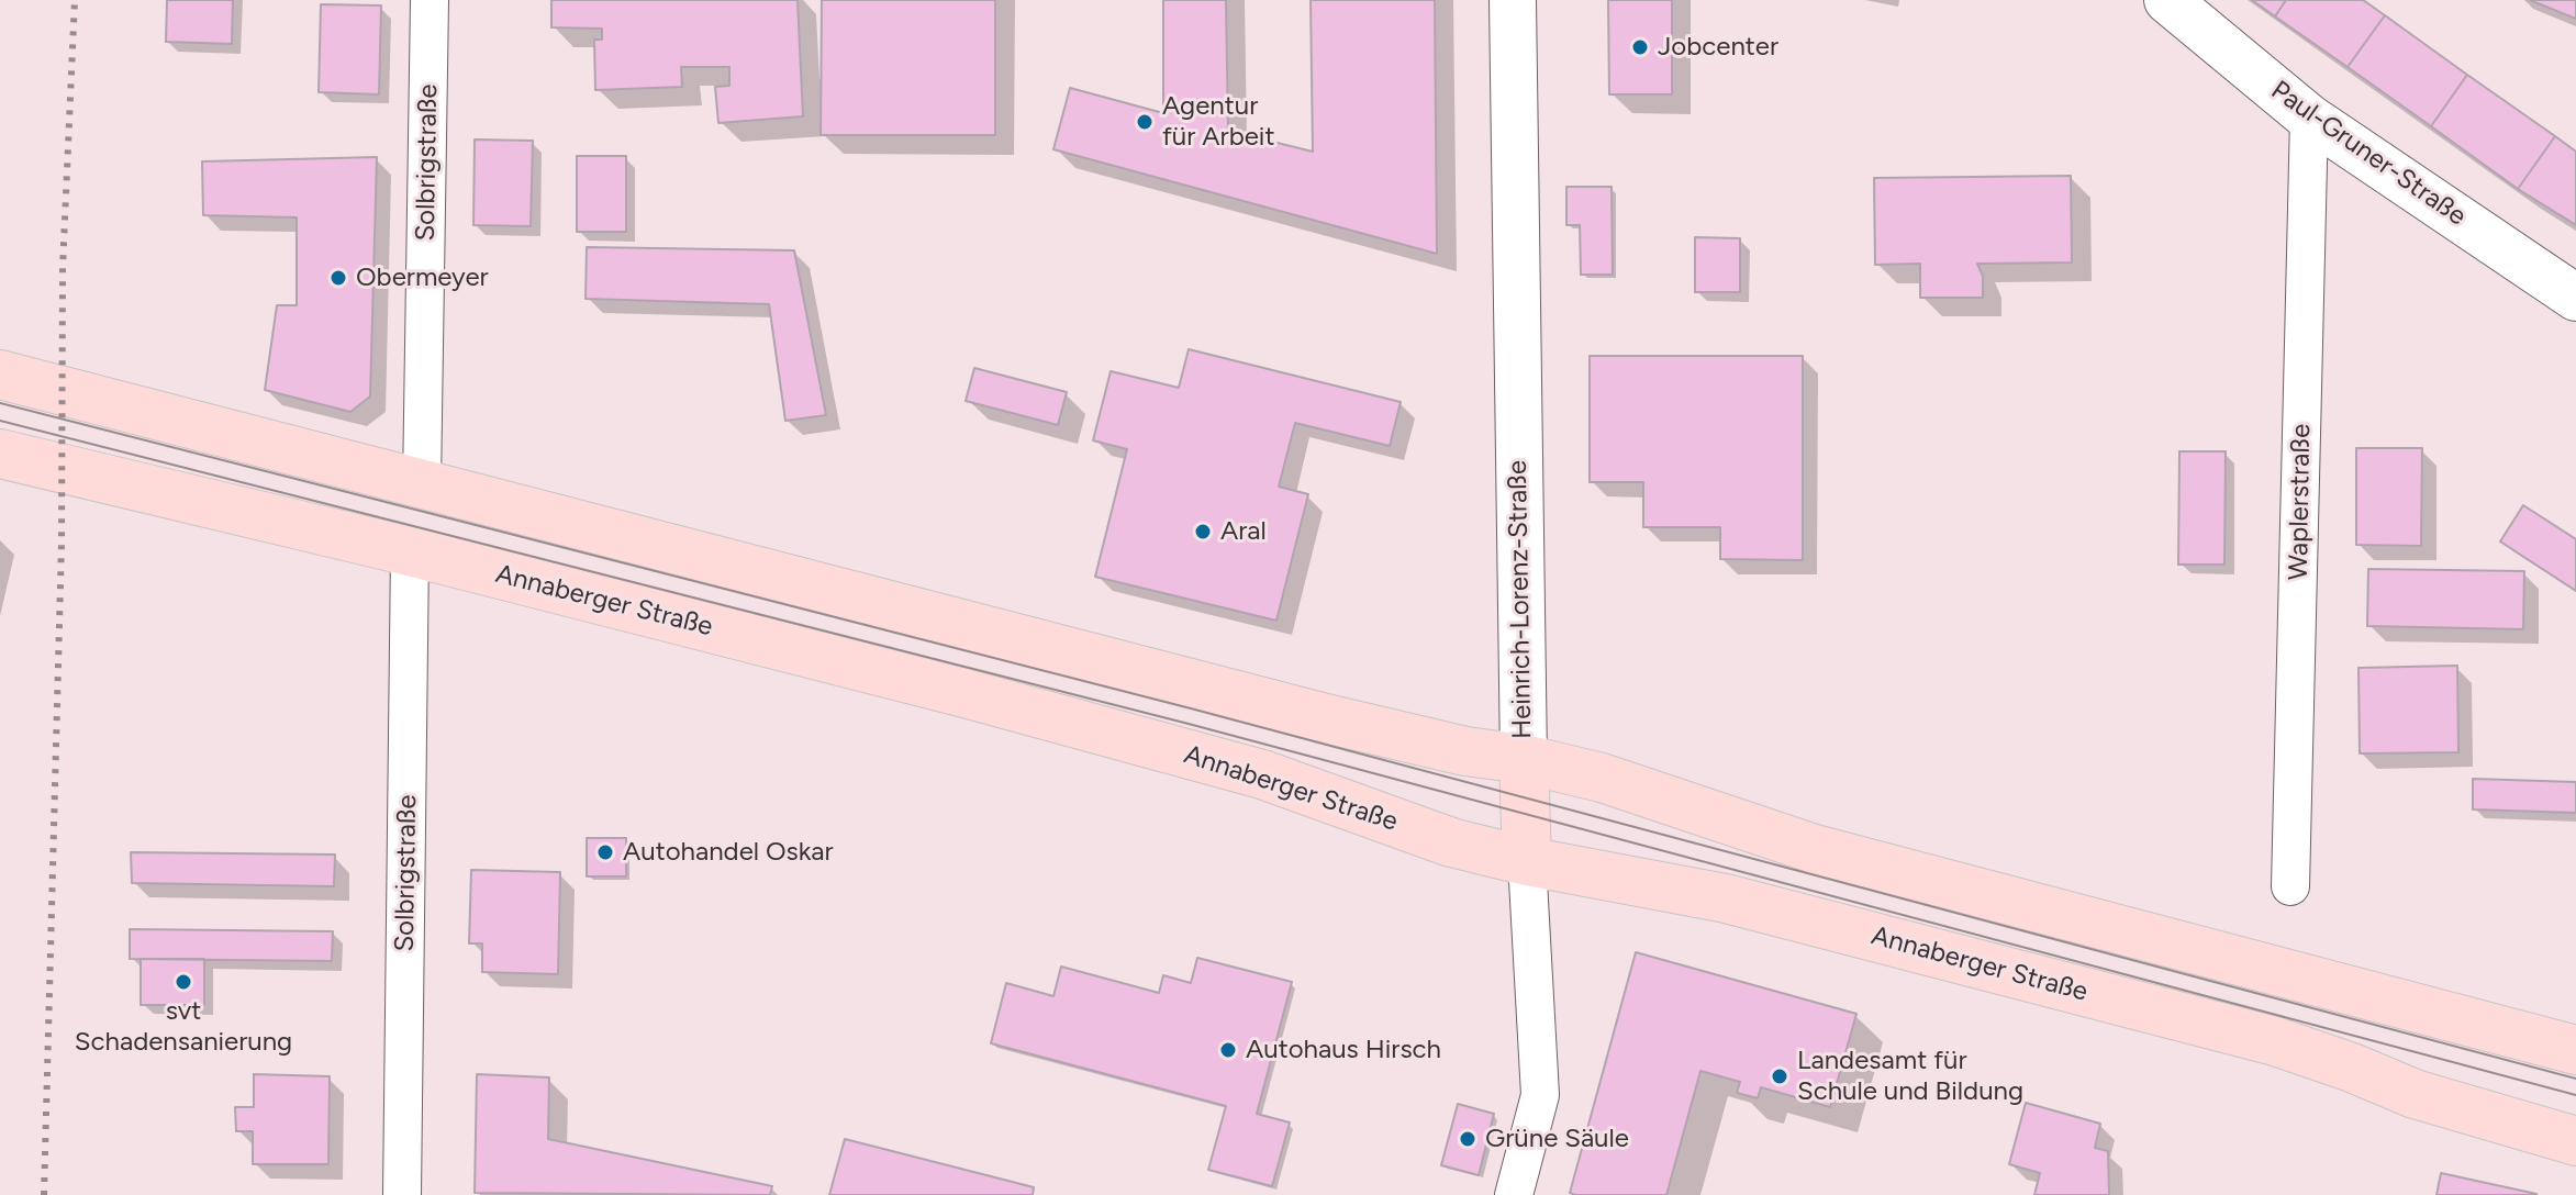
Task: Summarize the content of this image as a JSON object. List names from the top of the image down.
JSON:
{
  "streets": {
    "main road": ["Heinrich-Lorenz-Straße", "Annaberger Straße"],
    "street": ["Paul-Gruner-Straße", "Solbrigstraße", "Waplerstraße"]
  },
  "crossings": [
    ["Paul-Gruner-Straße", "Waplerstraße"],
    ["Solbrigstraße", "Annaberger Straße"],
    ["Heinrich-Lorenz-Straße", "Annaberger Straße"]
  ],
  "places": [
    "Jobcenter",
    "Agentur für Arbeit",
    "Obermeyer",
    "Aral",
    "Autohandel Oskar",
    "svt Schadensanierung",
    "Autohaus Hirsch",
    "Landesamt für Schule und Bildung",
    "Grüne Säule"
  ]
}
